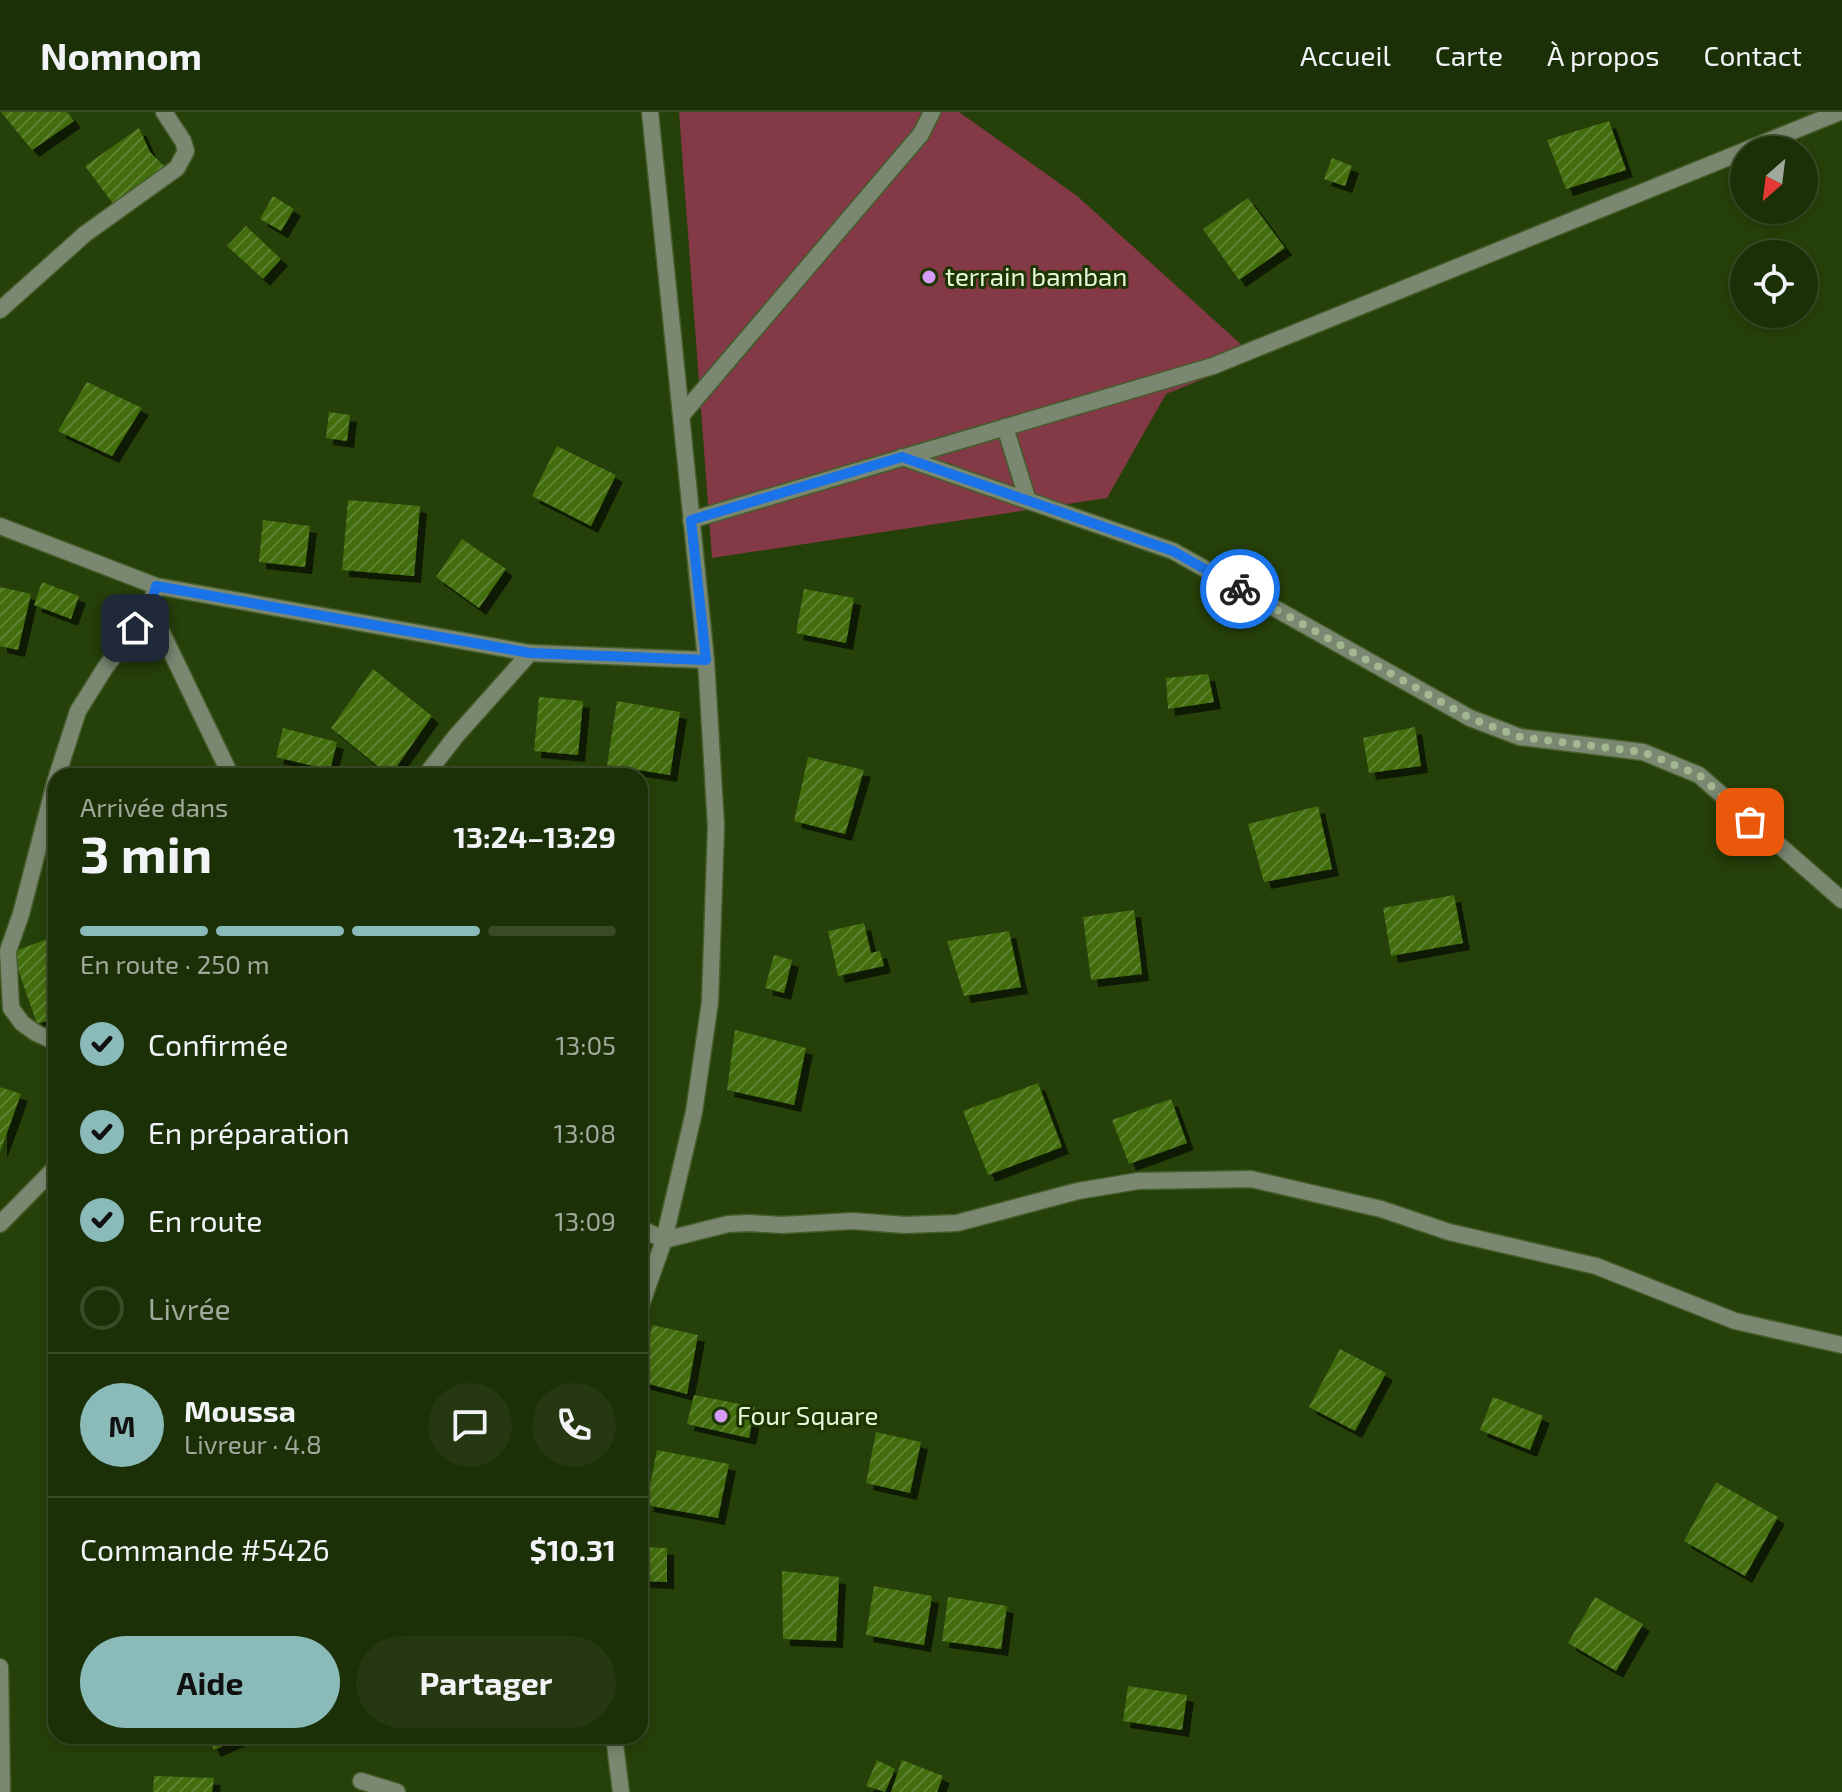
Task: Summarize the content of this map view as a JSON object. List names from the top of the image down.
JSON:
{
  "places": ["terrain bamban", "Four Square"],
  "north": "bottom left",
  "page": {
    "header": "Nomnom",
    "nav": [
      "Accueil",
      "Carte",
      "À propos",
      "Contact"
    ],
    "heading": ["3 min", "Arrivée dans", "13:24–13:29"],
    "panel": [
      "Moussa",
      "Livreur · 4.8",
      "Commande #5426",
      "$10.31"
    ],
    "bar": "En route · 250 m",
    "list": [
      ["Confirmée", "13:05"],
      ["En préparation", "13:08"],
      ["En route", "13:09"],
      "Livrée"
    ],
    "round": "M",
    "buttons": ["Aide", "Partager"]
  }
}
